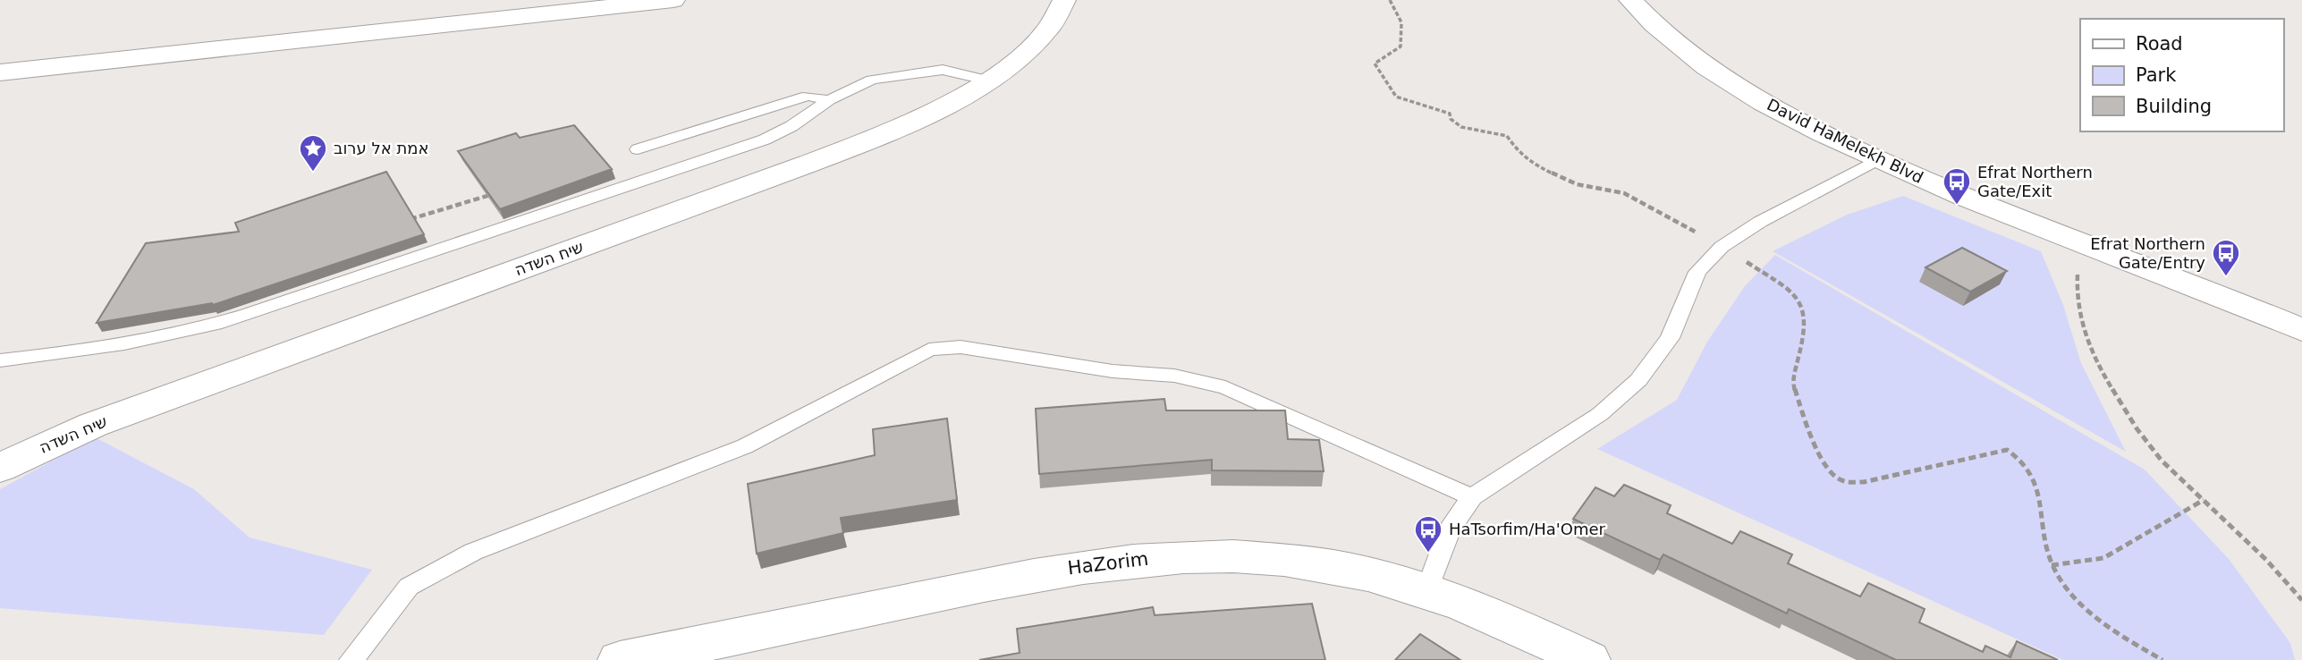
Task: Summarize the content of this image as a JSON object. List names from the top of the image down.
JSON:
{
  "streets": {
    "street": ["David HaMelekh Blvd", "שיח השדה", "HaZorim"]
  },
  "places": {
    "place": ["אמת אל ערוב"],
    "bus stop": ["Efrat Northern Gate/Exit", "Efrat Northern Gate/Entry", "HaTsorfim/Ha'Omer"]
  },
  "legend": ["Road", "Park", "Building"]
}
